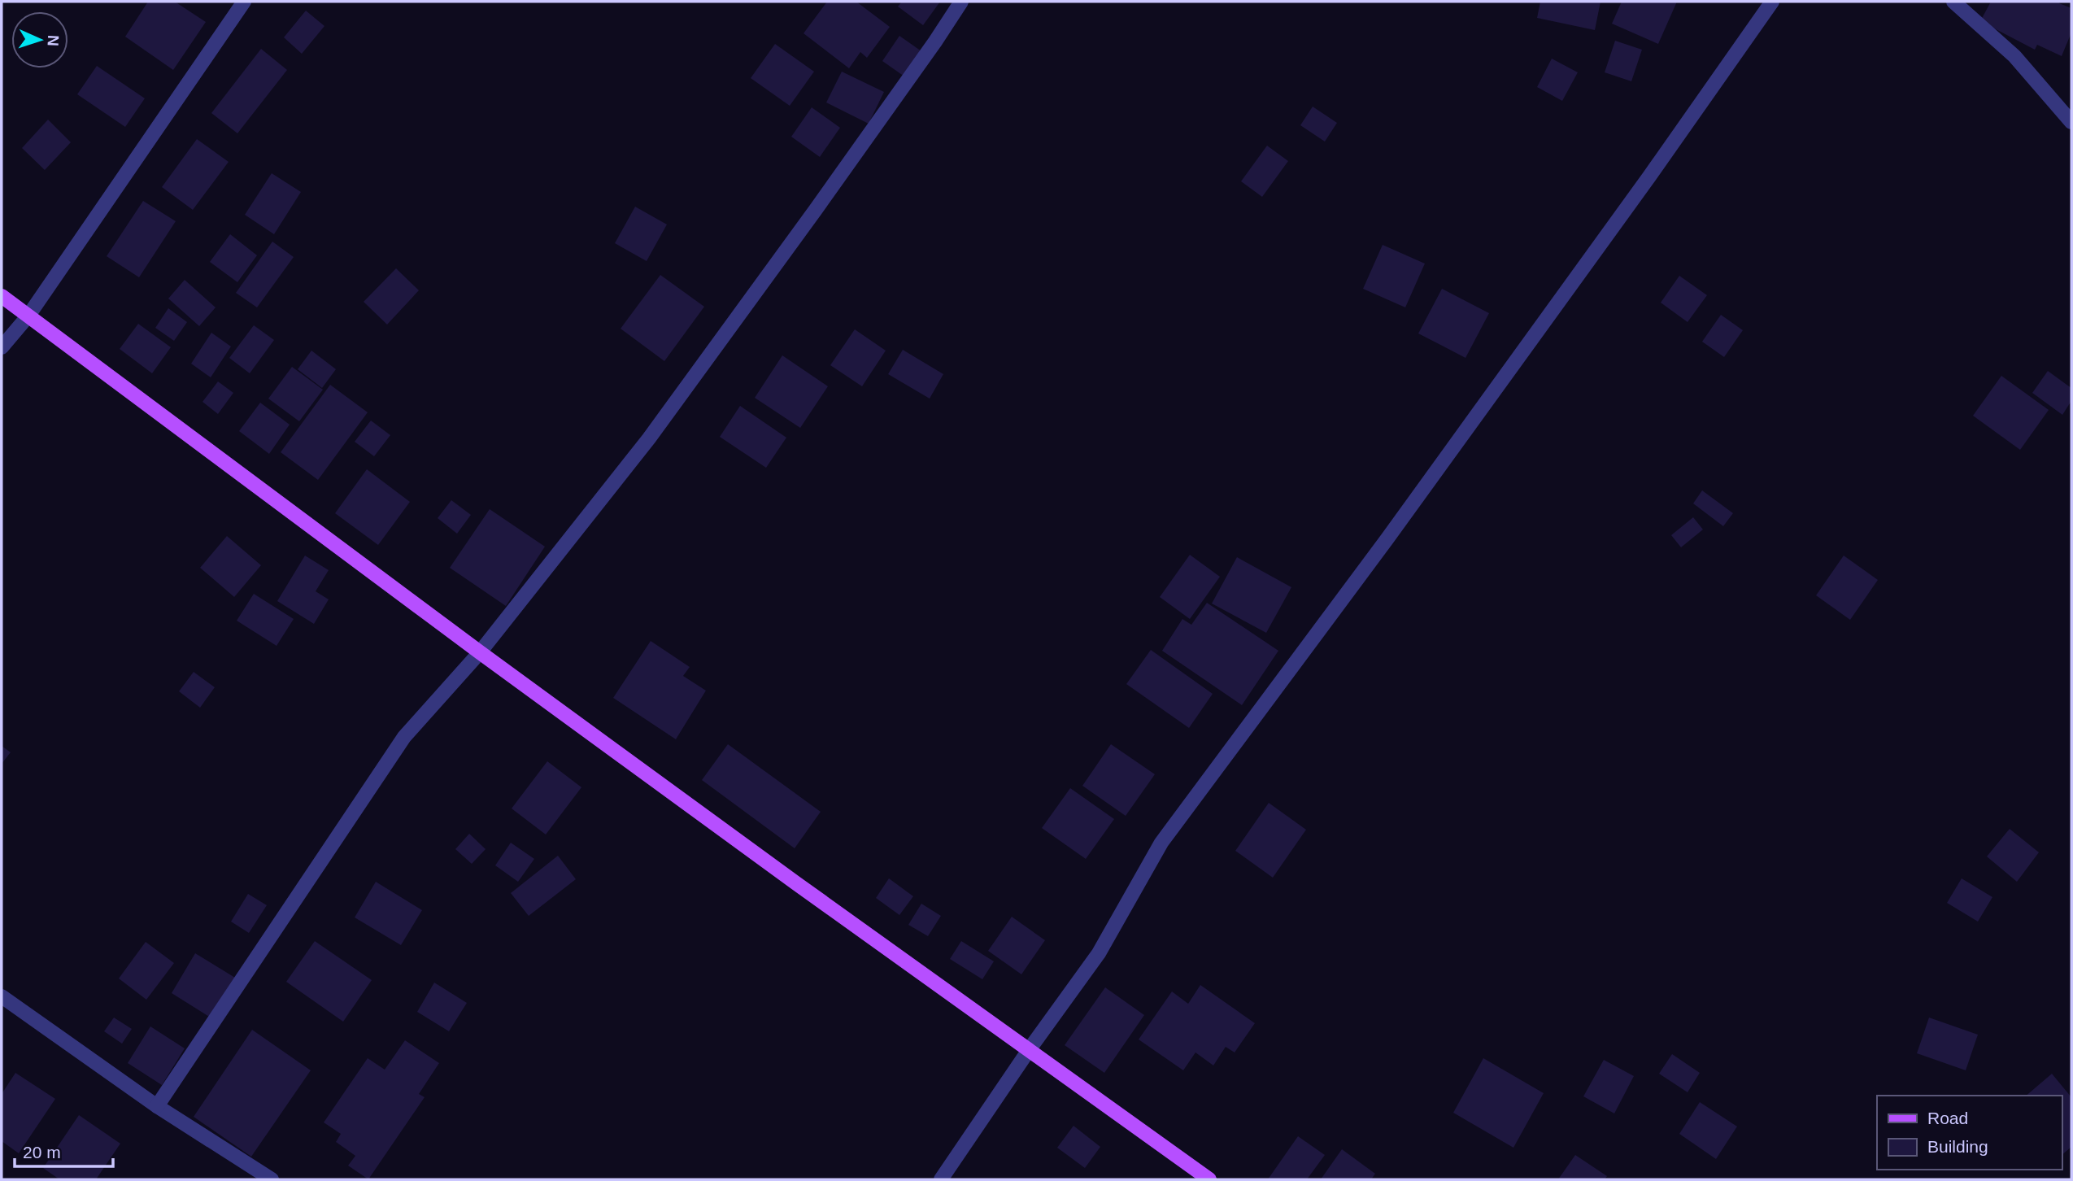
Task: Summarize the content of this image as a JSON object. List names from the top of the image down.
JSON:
{
  "legend": ["Road", "Building"],
  "scale_bar": "20 m",
  "north": "right"
}
